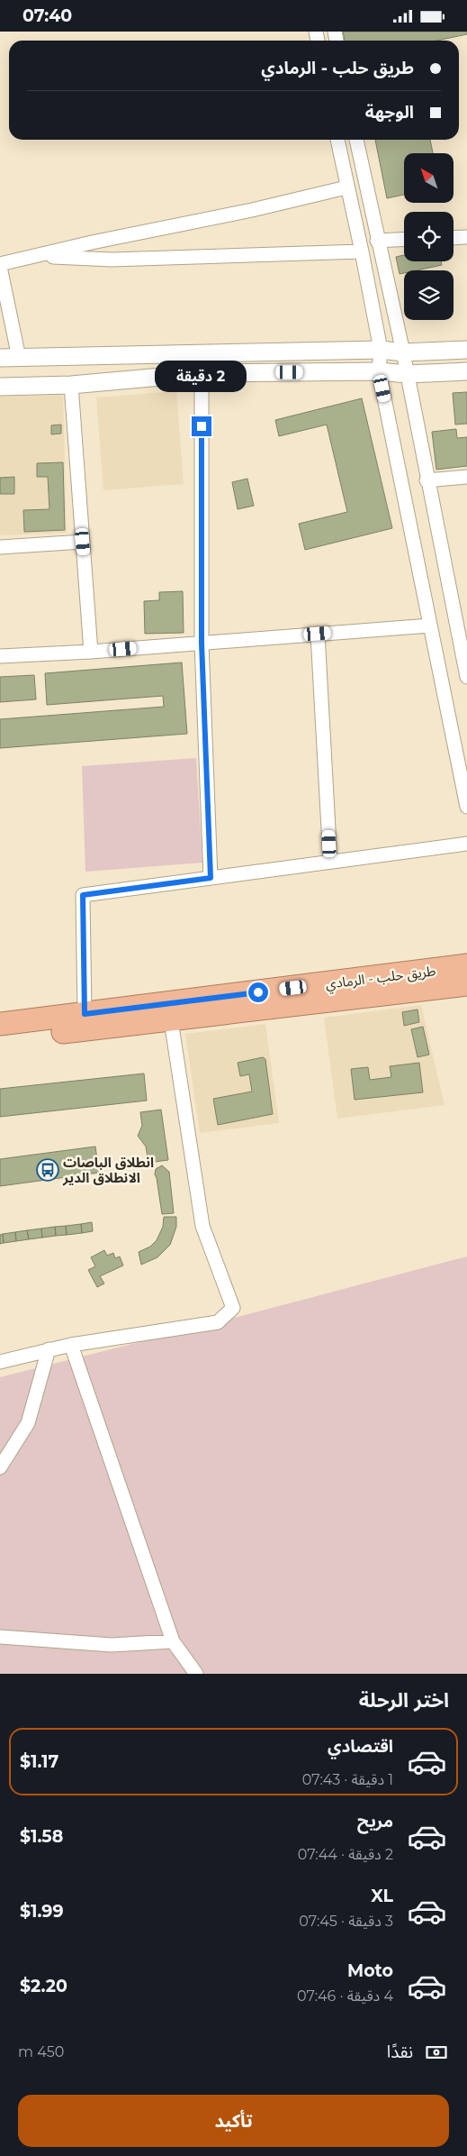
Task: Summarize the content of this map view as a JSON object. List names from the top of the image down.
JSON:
{
  "streets": {
    "highway": ["طريق حلب - الرمادي"]
  },
  "places": {
    "bus stop": ["انطلاق الباصات الانطلاق الدير"]
  },
  "north": "top left",
  "page": {
    "status": "07:40",
    "banner": ["طريق حلب - الرمادي", "الوجهة"],
    "bubble": "2 دقيقة",
    "heading": "اختر الرحلة",
    "list": [
      {
        "name": "اقتصادي",
        "note": "1 دقيقة · 07:43",
        "value": "$1.17"
      },
      {
        "name": "مريح",
        "note": "2 دقيقة · 07:44",
        "value": "$1.58"
      },
      {
        "name": "XL",
        "note": "3 دقيقة · 07:45",
        "value": "$1.99"
      },
      {
        "name": "Moto",
        "note": "4 دقيقة · 07:46",
        "value": "$2.20"
      }
    ],
    "pay": ["نقدًا", "450 m"],
    "buttons": "تأكيد"
  }
}
